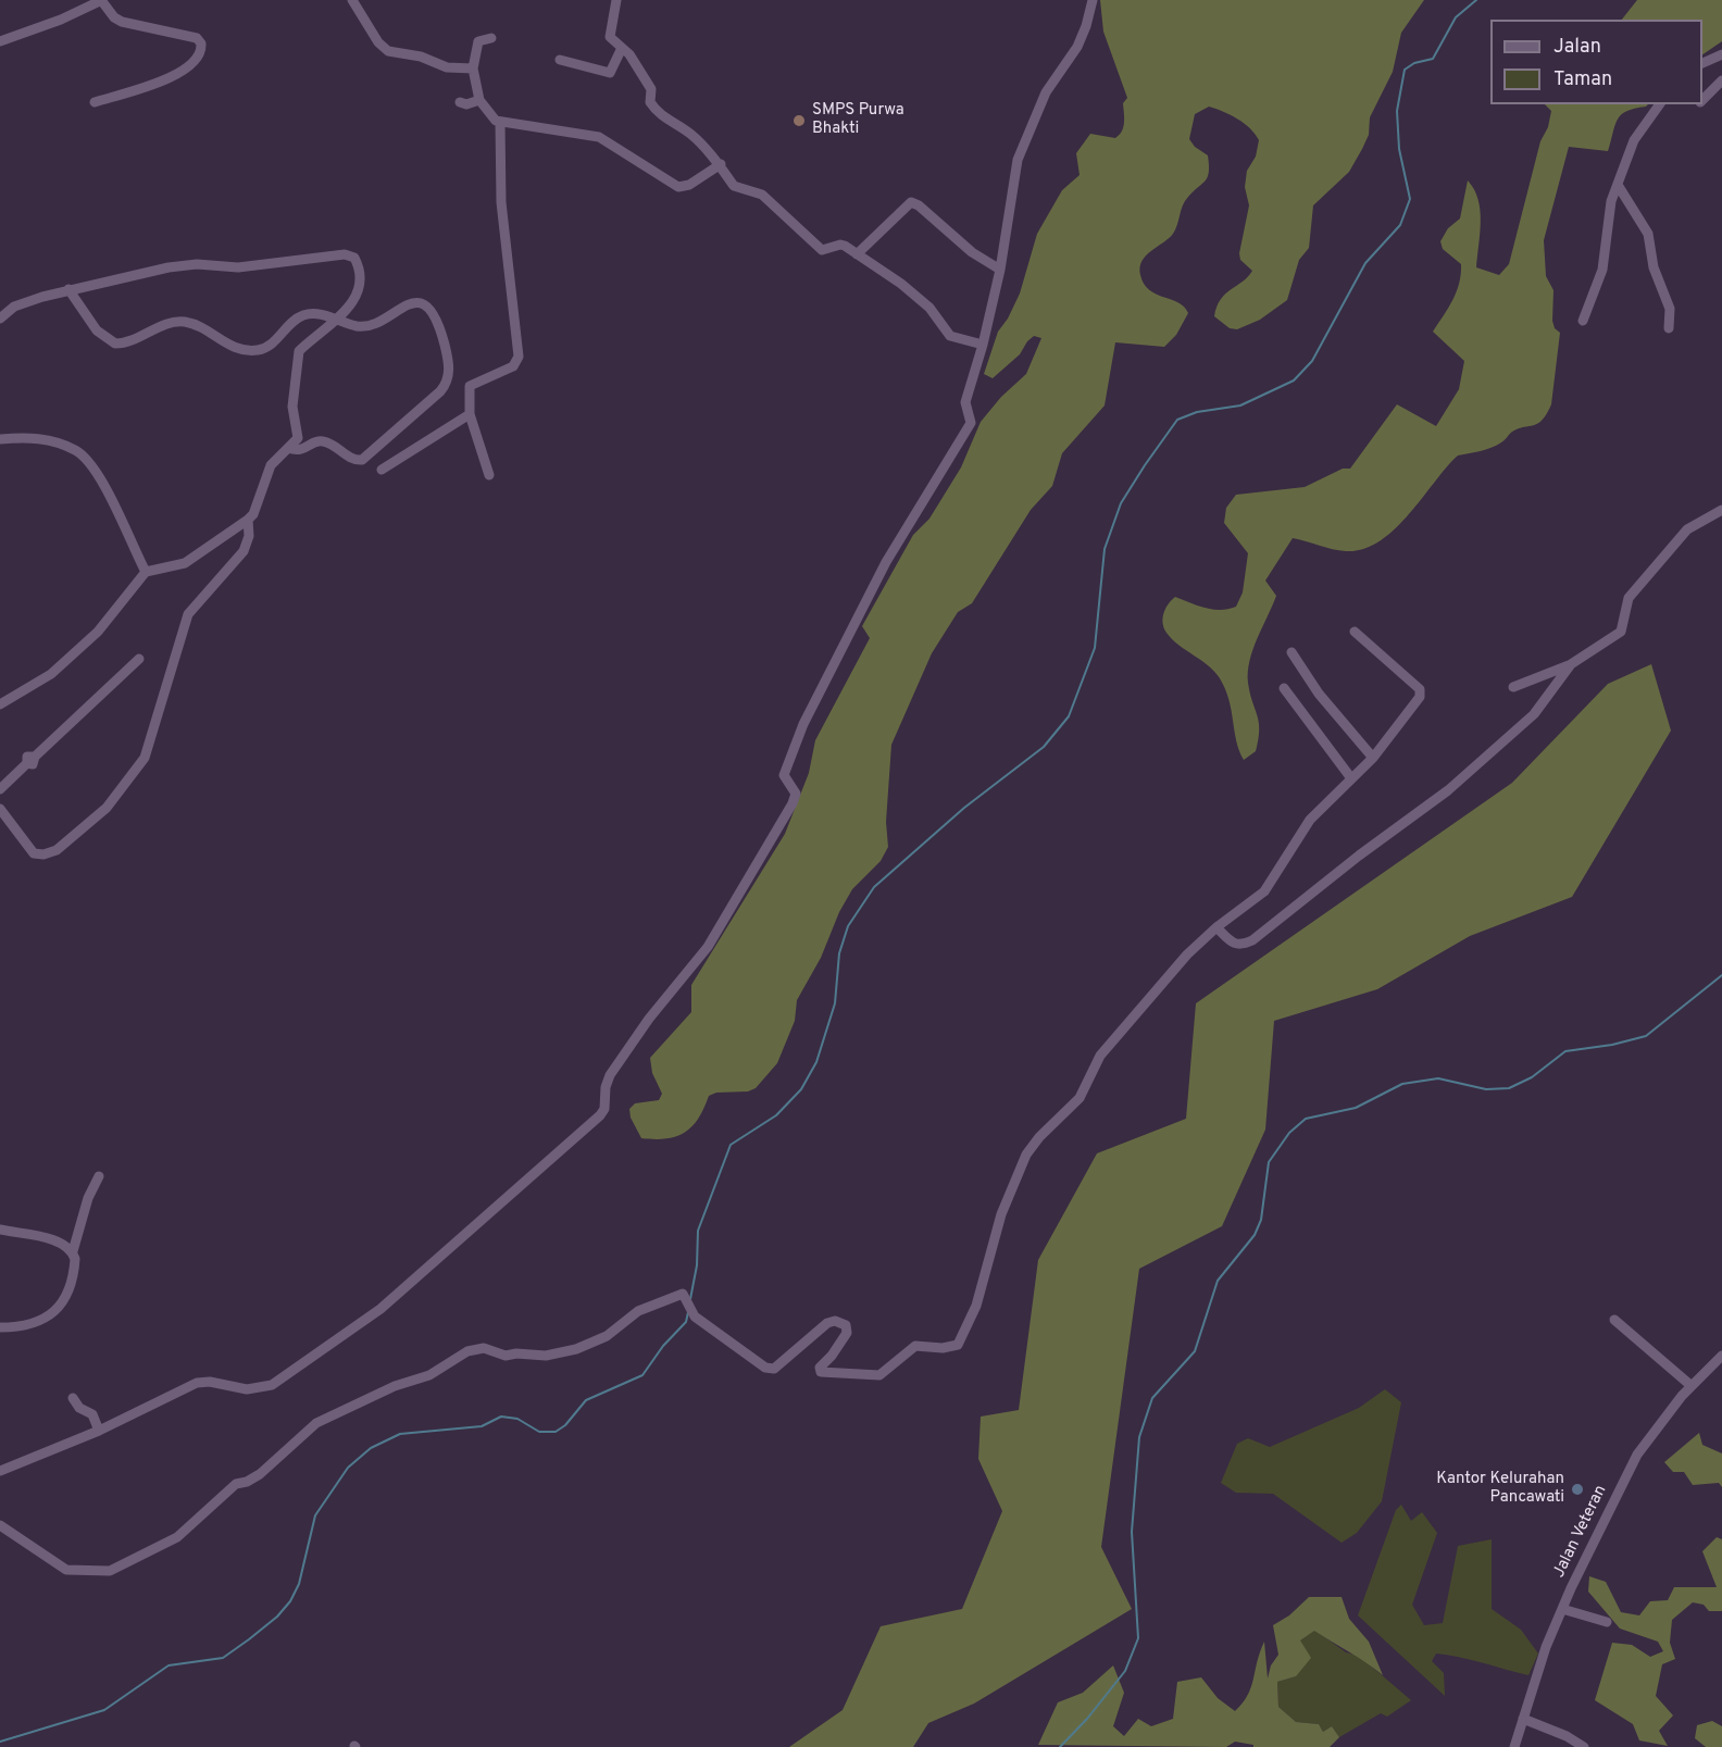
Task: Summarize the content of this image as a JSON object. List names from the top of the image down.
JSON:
{
  "streets": {
    "street": ["Jalan Veteran"]
  },
  "places": ["SMPS Purwa Bhakti", "Kantor Kelurahan Pancawati"],
  "legend": ["Jalan", "Taman"]
}
